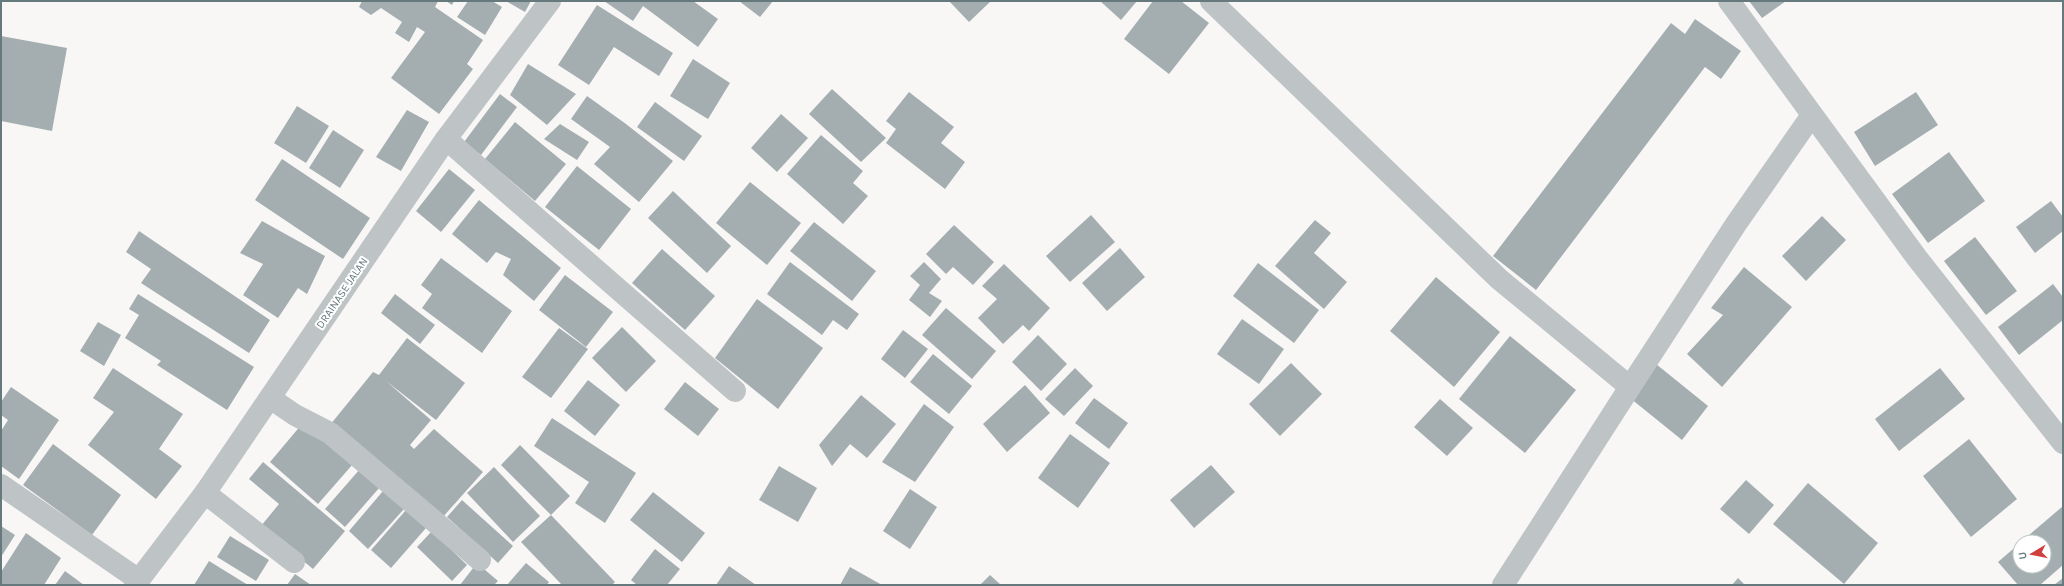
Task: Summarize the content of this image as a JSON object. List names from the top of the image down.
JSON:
{
  "streets": {
    "street": ["DRAINASE JALAN"]
  },
  "north": "left"
}
